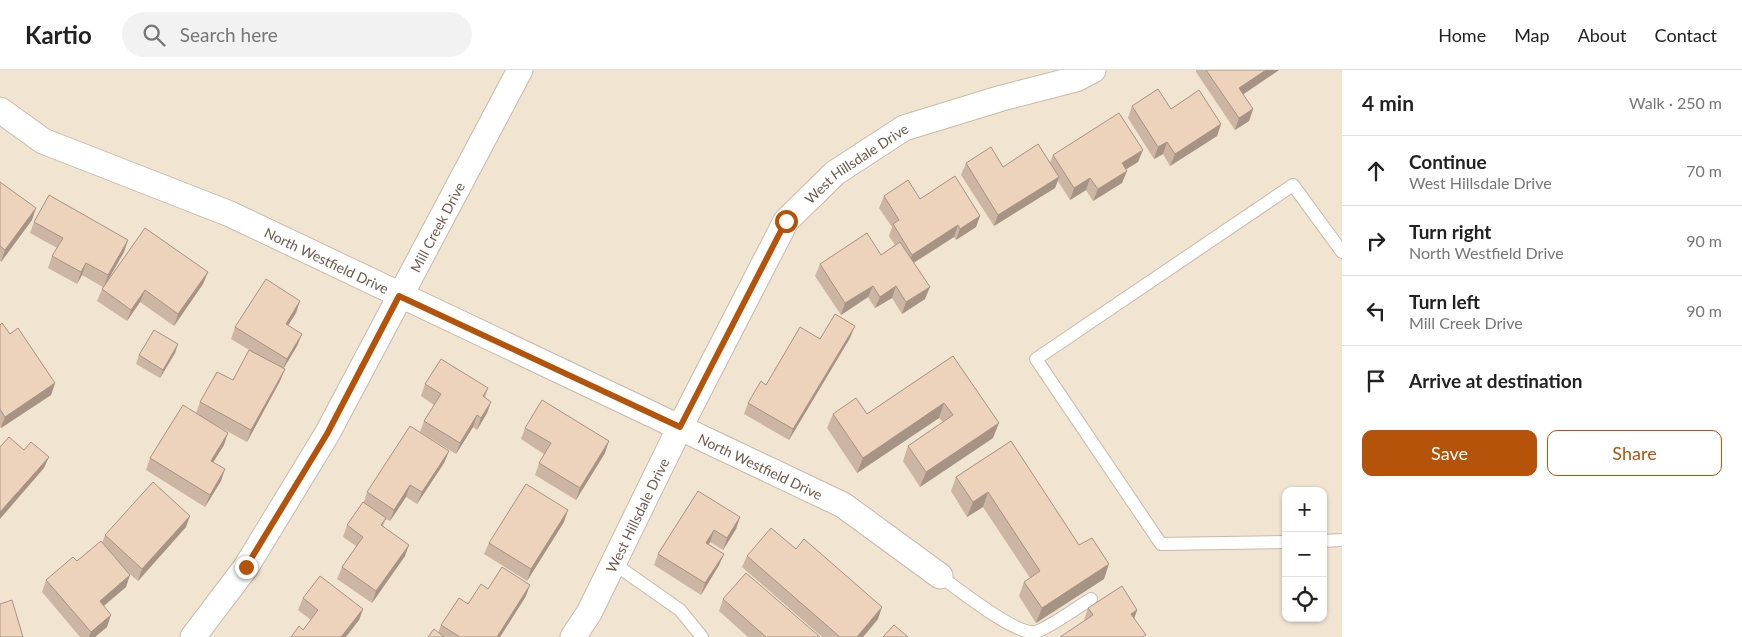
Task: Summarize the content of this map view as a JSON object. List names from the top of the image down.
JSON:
{
  "streets": {
    "street": ["West Hillsdale Drive", "Mill Creek Drive", "North Westfield Drive"]
  },
  "crossings": [
    ["West Hillsdale Drive", "North Westfield Drive"],
    ["Mill Creek Drive", "North Westfield Drive"]
  ],
  "page": {
    "header": "Kartio",
    "search": "Search here",
    "nav": [
      "Home",
      "Map",
      "About",
      "Contact"
    ],
    "heading": ["4 min", "Walk · 250 m"],
    "list": [
      ["Continue", "West Hillsdale Drive", "70 m"],
      ["Turn right", "North Westfield Drive", "90 m"],
      ["Turn left", "Mill Creek Drive", "90 m"],
      "Arrive at destination"
    ],
    "buttons": ["Save", "Share"],
    "map_buttons": ["+", "−"]
  }
}
